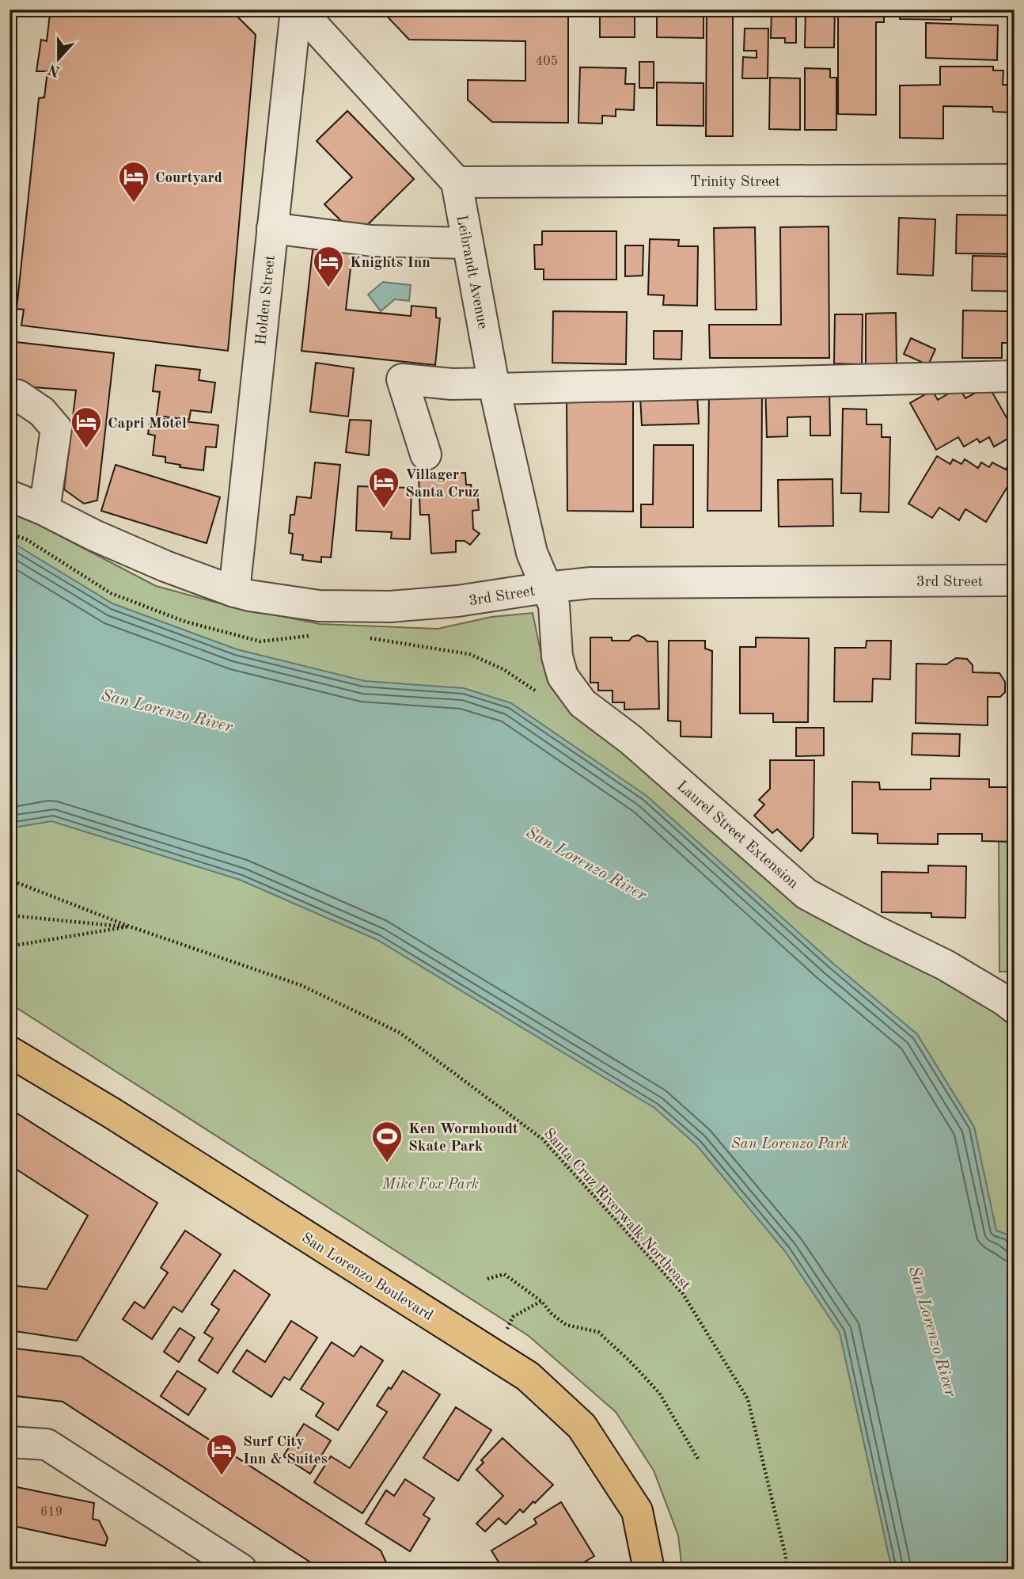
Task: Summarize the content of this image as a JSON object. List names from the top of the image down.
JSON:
{
  "streets": {
    "main road": ["San Lorenzo Boulevard"],
    "street": [
      "Trinity Street",
      "Leibrandt Avenue",
      "Holden Street",
      "3rd Street",
      "Laurel Street Extension"
    ],
    "path": ["Santa Cruz Riverwalk Northeast"]
  },
  "crossings": [
    ["Trinity Street", "Leibrandt Avenue"],
    ["Leibrandt Avenue", "3rd Street"],
    ["Leibrandt Avenue", "Laurel Street Extension"],
    ["Holden Street", "3rd Street"],
    ["3rd Street", "Laurel Street Extension"]
  ],
  "water": ["San Lorenzo River"],
  "parks": ["San Lorenzo Park", "Mike Fox Park"],
  "places": {
    "hotel": [
      "Courtyard",
      "Knights Inn",
      "Capri Motel",
      "Villager Santa Cruz",
      "Surf City Inn & Suites"
    ],
    "sports": ["Ken Wormhoudt Skate Park"]
  },
  "house_numbers": ["405", "619"],
  "north": "bottom"
}
